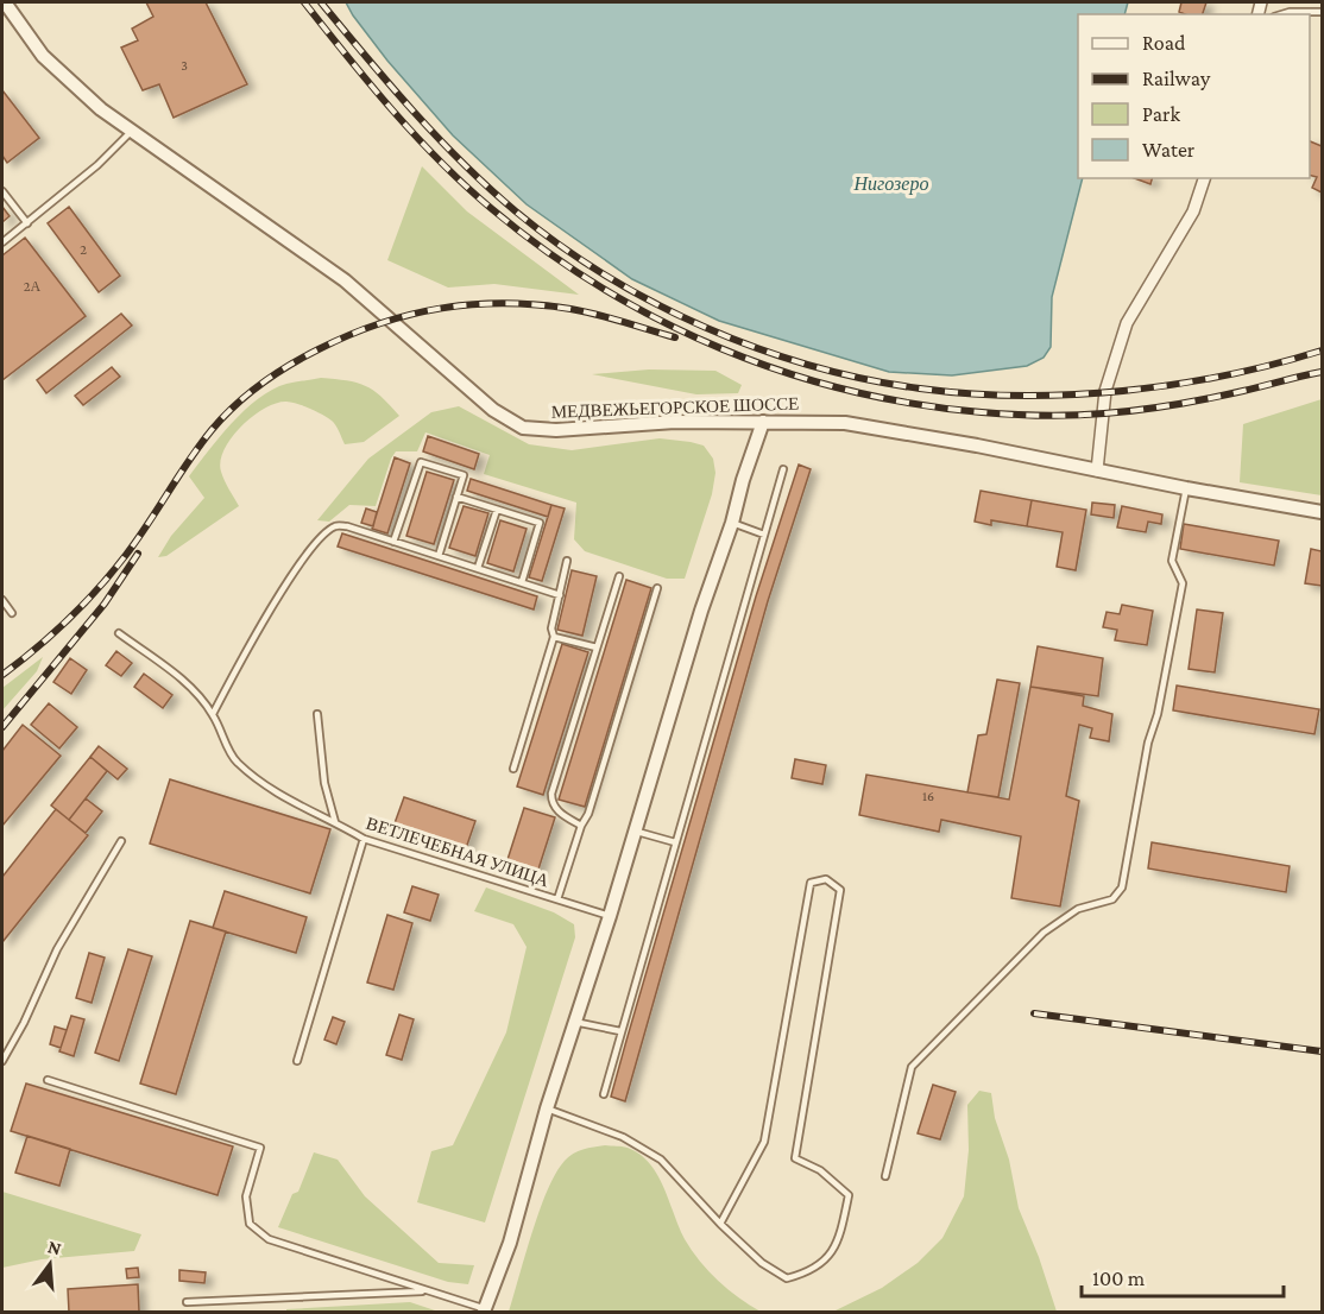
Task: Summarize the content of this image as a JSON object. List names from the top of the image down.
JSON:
{
  "streets": {
    "street": ["МЕДВЕЖЬЕГОРСКОЕ ШОССЕ"],
    "lane": ["ВЕТЛЕЧЕБНАЯ УЛИЦА"]
  },
  "water": ["Нигозеро"],
  "house_numbers": [
    "3",
    "2",
    "2А",
    "16"
  ],
  "legend": [
    "Road",
    "Railway",
    "Park",
    "Water"
  ],
  "scale_bar": "100 m",
  "north": "top"
}
